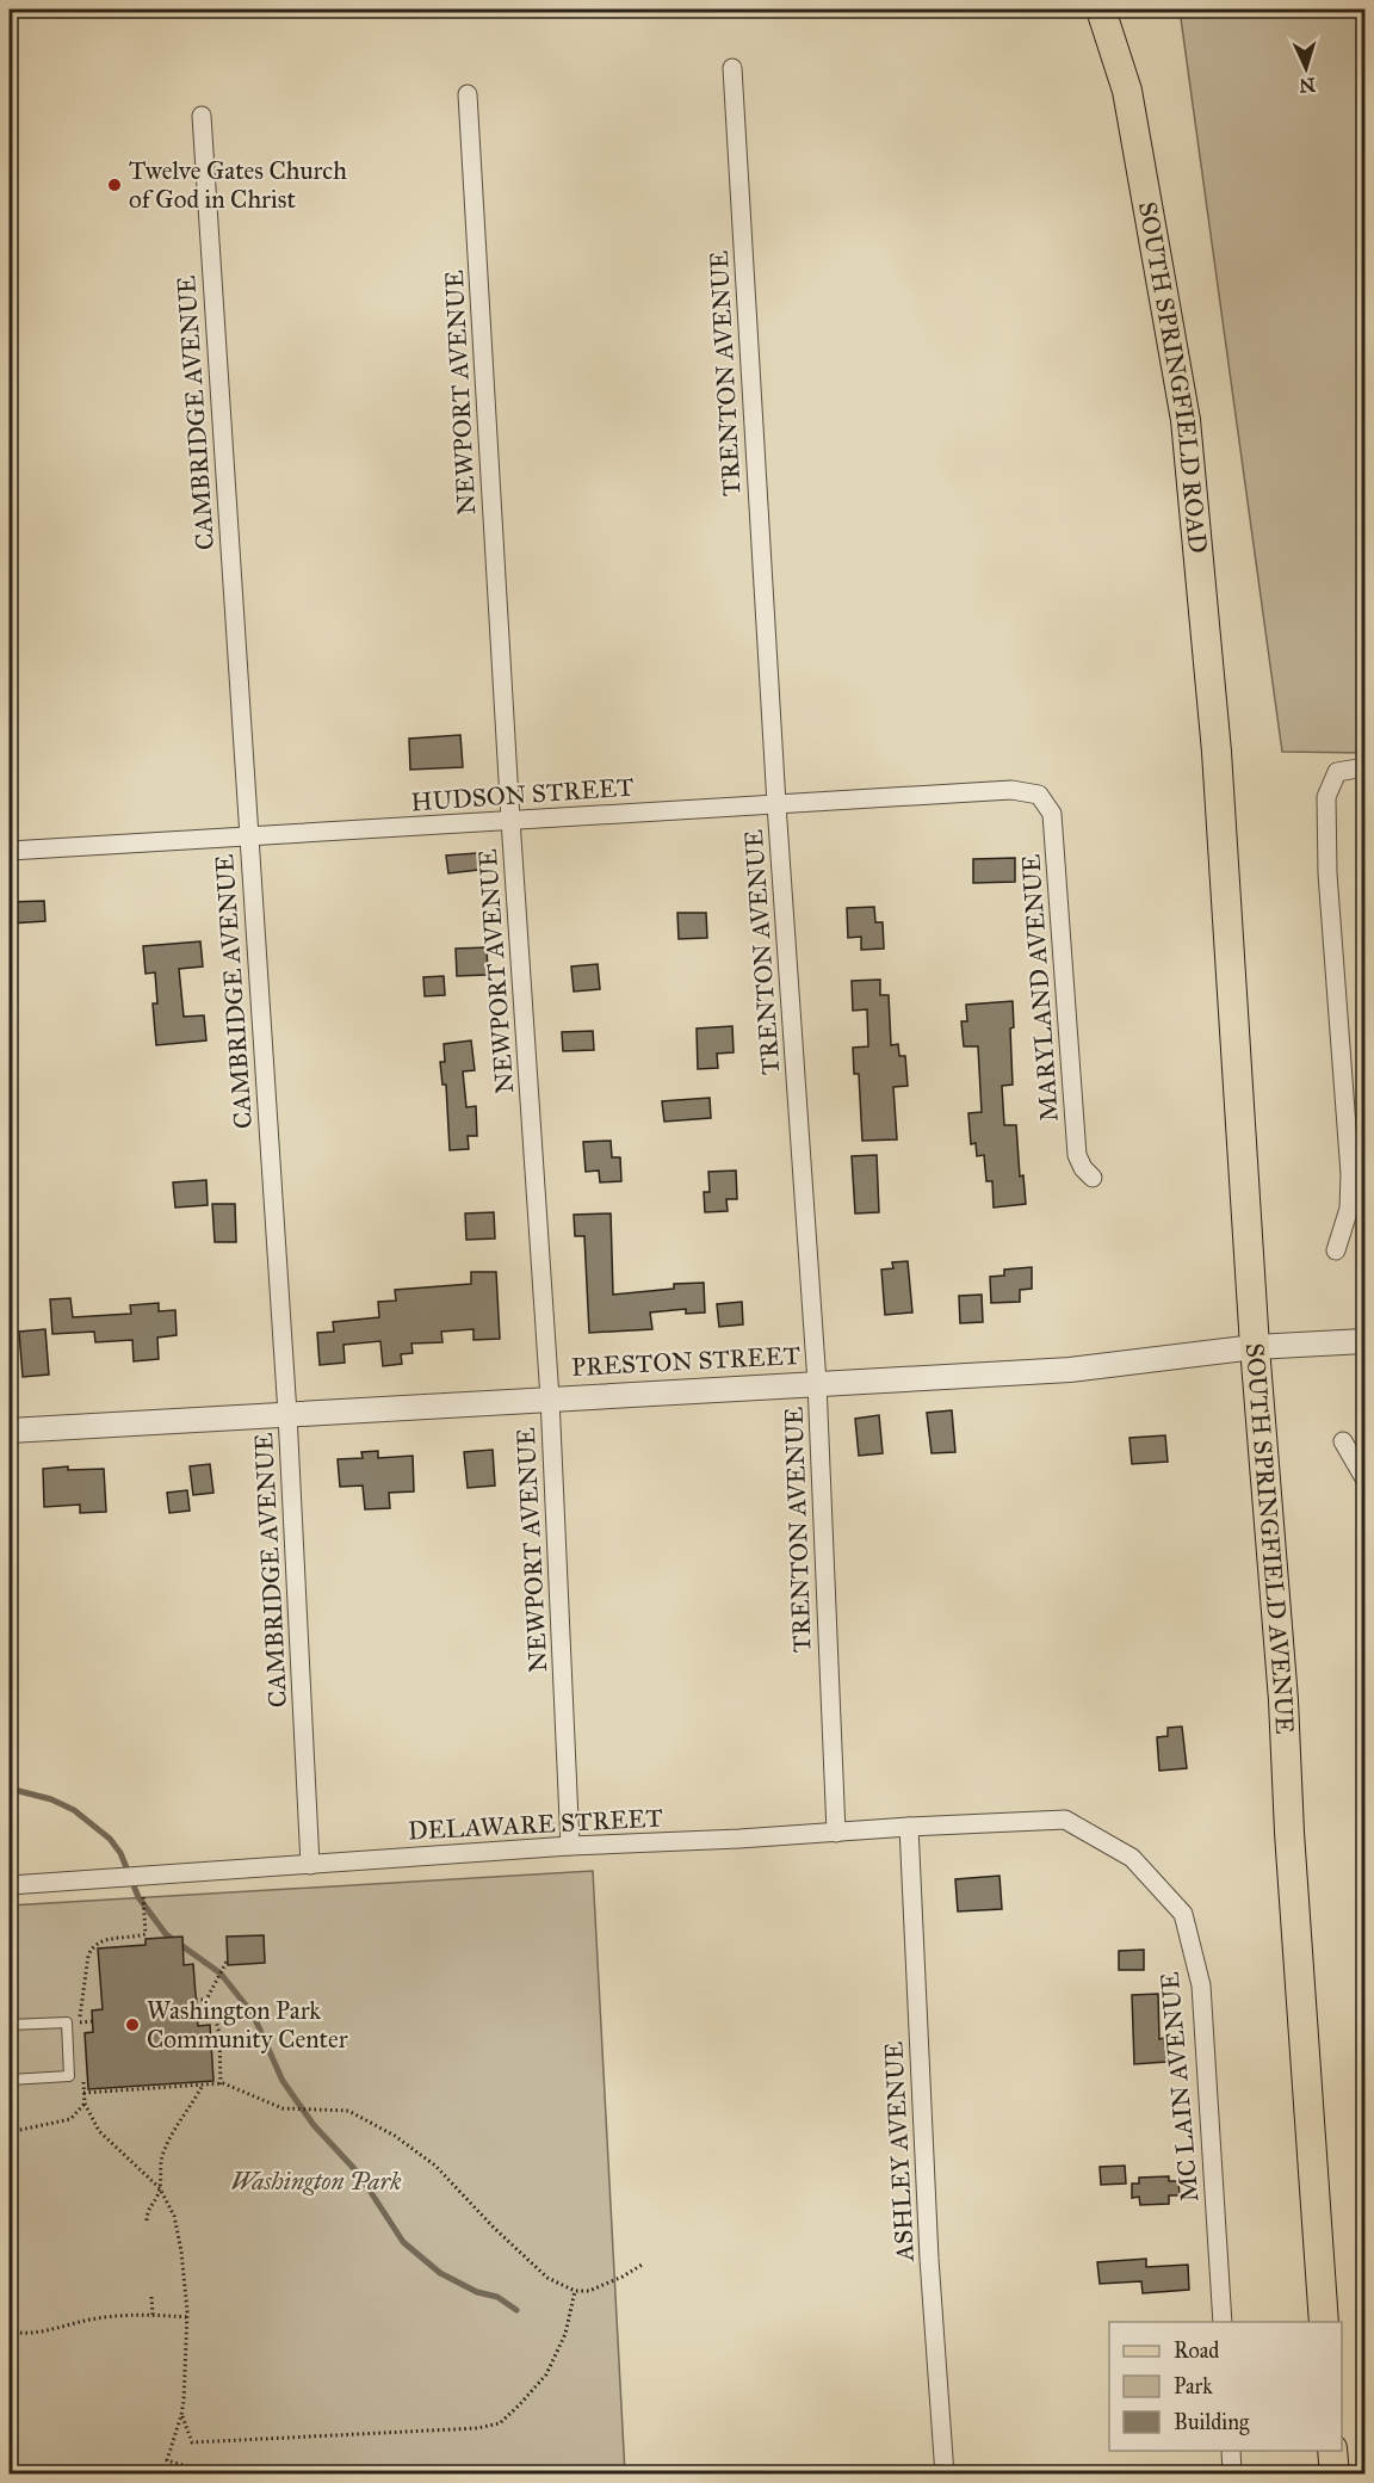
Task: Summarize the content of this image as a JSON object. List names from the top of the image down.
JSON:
{
  "streets": {
    "main road": ["SOUTH SPRINGFIELD ROAD", "SOUTH SPRINGFIELD AVENUE"],
    "street": [
      "TRENTON AVENUE",
      "NEWPORT AVENUE",
      "CAMBRIDGE AVENUE",
      "HUDSON STREET",
      "MARYLAND AVENUE",
      "PRESTON STREET",
      "DELAWARE STREET",
      "MC LAIN AVENUE",
      "ASHLEY AVENUE"
    ]
  },
  "crossings": [
    ["TRENTON AVENUE", "HUDSON STREET"],
    ["TRENTON AVENUE", "PRESTON STREET"],
    ["TRENTON AVENUE", "DELAWARE STREET"],
    ["SOUTH SPRINGFIELD ROAD", "SOUTH SPRINGFIELD AVENUE"],
    ["NEWPORT AVENUE", "HUDSON STREET"],
    ["NEWPORT AVENUE", "PRESTON STREET"],
    ["NEWPORT AVENUE", "DELAWARE STREET"],
    ["CAMBRIDGE AVENUE", "HUDSON STREET"],
    ["CAMBRIDGE AVENUE", "PRESTON STREET"],
    ["CAMBRIDGE AVENUE", "DELAWARE STREET"],
    ["HUDSON STREET", "MARYLAND AVENUE"],
    ["PRESTON STREET", "SOUTH SPRINGFIELD AVENUE"],
    ["DELAWARE STREET", "MC LAIN AVENUE"],
    ["DELAWARE STREET", "ASHLEY AVENUE"]
  ],
  "parks": ["Washington Park"],
  "places": ["Twelve Gates Church of God in Christ", "Washington Park Community Center"],
  "legend": ["Road", "Park", "Building"],
  "north": "bottom"
}
